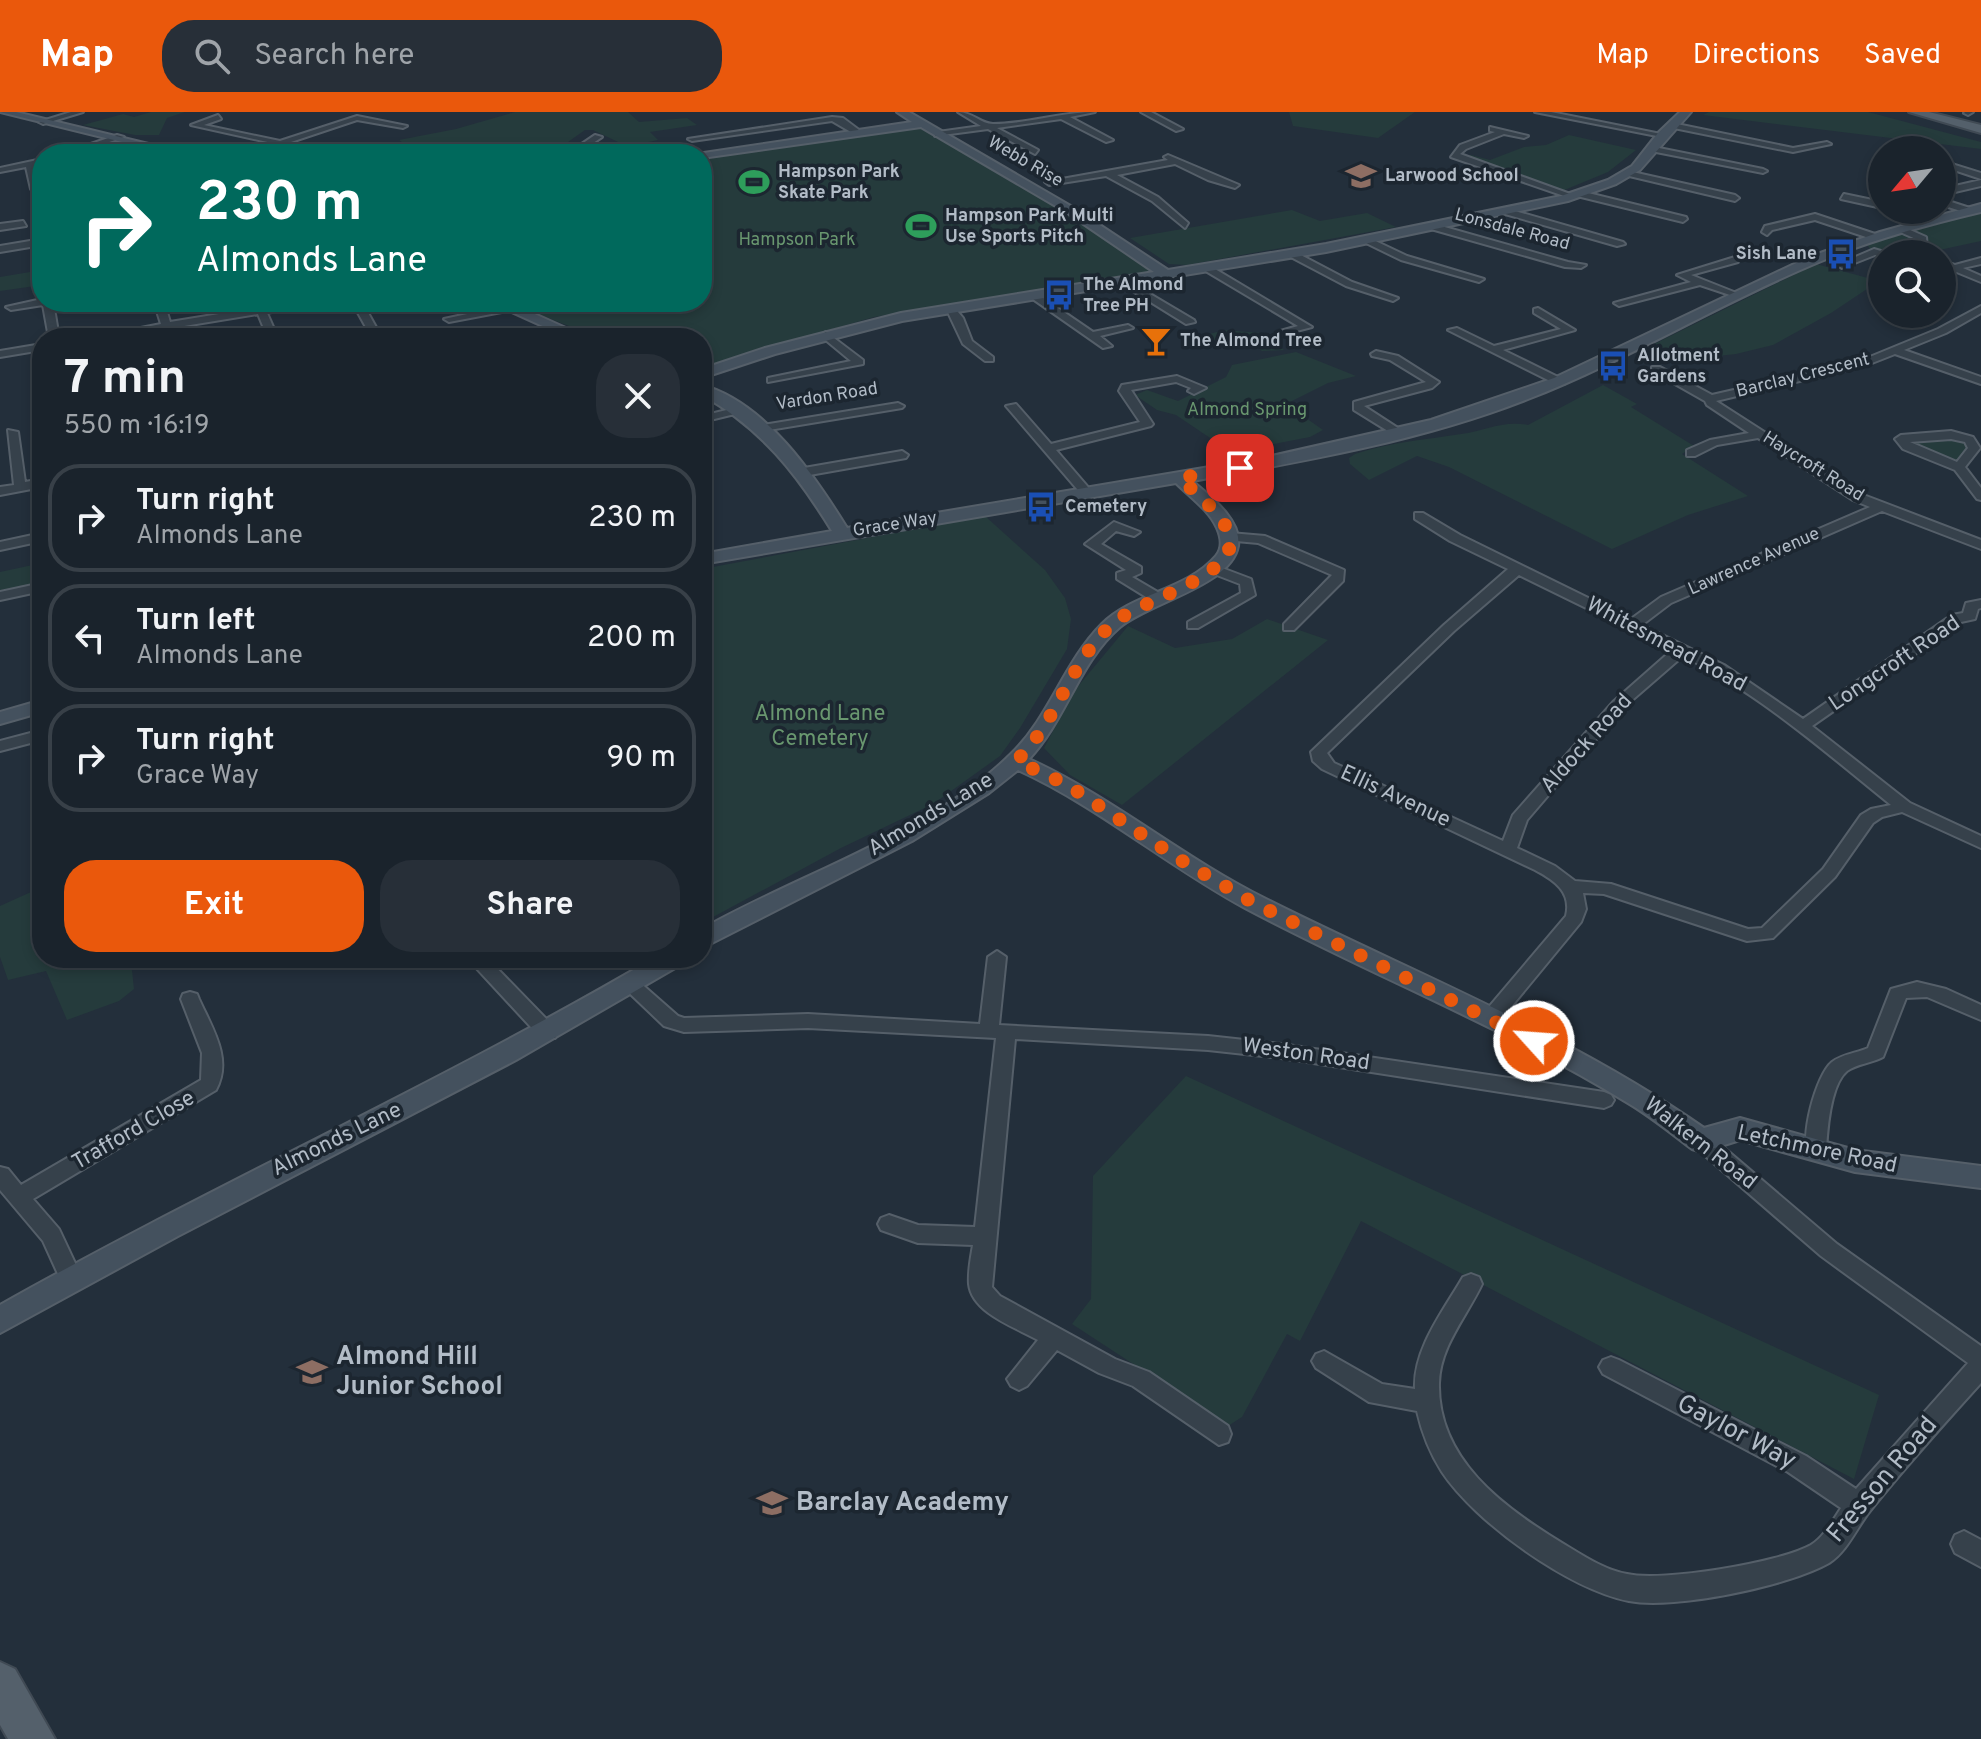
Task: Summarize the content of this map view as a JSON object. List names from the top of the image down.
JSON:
{
  "streets": {
    "street": [
      "Webb Rise",
      "Lonsdale Road",
      "Barclay Crescent",
      "Vardon Road",
      "Haycroft Road",
      "Grace Way",
      "Lawrence Avenue",
      "Whitesmead Road",
      "Longcroft Road",
      "Aldock Road",
      "Ellis Avenue",
      "Almonds Lane",
      "Weston Road",
      "Trafford Close",
      "Walkern Road",
      "Letchmore Road",
      "Gaylor Way",
      "Fresson Road"
    ]
  },
  "crossings": [
    ["Webb Rise", "Lonsdale Road"],
    ["Barclay Crescent", "Haycroft Road"],
    ["Vardon Road", "Grace Way"],
    ["Haycroft Road", "Lawrence Avenue"],
    ["Lawrence Avenue", "Whitesmead Road"],
    ["Whitesmead Road", "Longcroft Road"],
    ["Whitesmead Road", "Aldock Road"],
    ["Whitesmead Road", "Ellis Avenue"],
    ["Aldock Road", "Ellis Avenue"],
    ["Almonds Lane", "Weston Road"],
    ["Almonds Lane", "Walkern Road"],
    ["Walkern Road", "Letchmore Road"],
    ["Gaylor Way", "Fresson Road"]
  ],
  "parks": ["Hampson Park", "Almond Spring", "Almond Lane Cemetery"],
  "places": {
    "school or university": ["Larwood School", "Almond Hill Junior School", "Barclay Academy"],
    "sports": ["Hampson Park Skate Park", "Hampson Park Multi Use Sports Pitch"],
    "bus stop": [
      "Sish Lane",
      "The Almond Tree PH",
      "Allotment Gardens",
      "Cemetery"
    ],
    "bar": ["The Almond Tree"]
  },
  "north": "bottom left",
  "page": {
    "header": "Map",
    "search": "Search here",
    "nav": ["Map", "Directions", "Saved"],
    "turn": ["230 m", "Almonds Lane"],
    "heading": ["7 min", "550 m · 16:19"],
    "list": [
      {
        "name": "Turn right",
        "note": "Almonds Lane",
        "value": "230 m"
      },
      {
        "name": "Turn left",
        "note": "Almonds Lane",
        "value": "200 m"
      },
      {
        "name": "Turn right",
        "note": "Grace Way",
        "value": "90 m"
      }
    ],
    "buttons": ["Exit", "Share"]
  }
}
